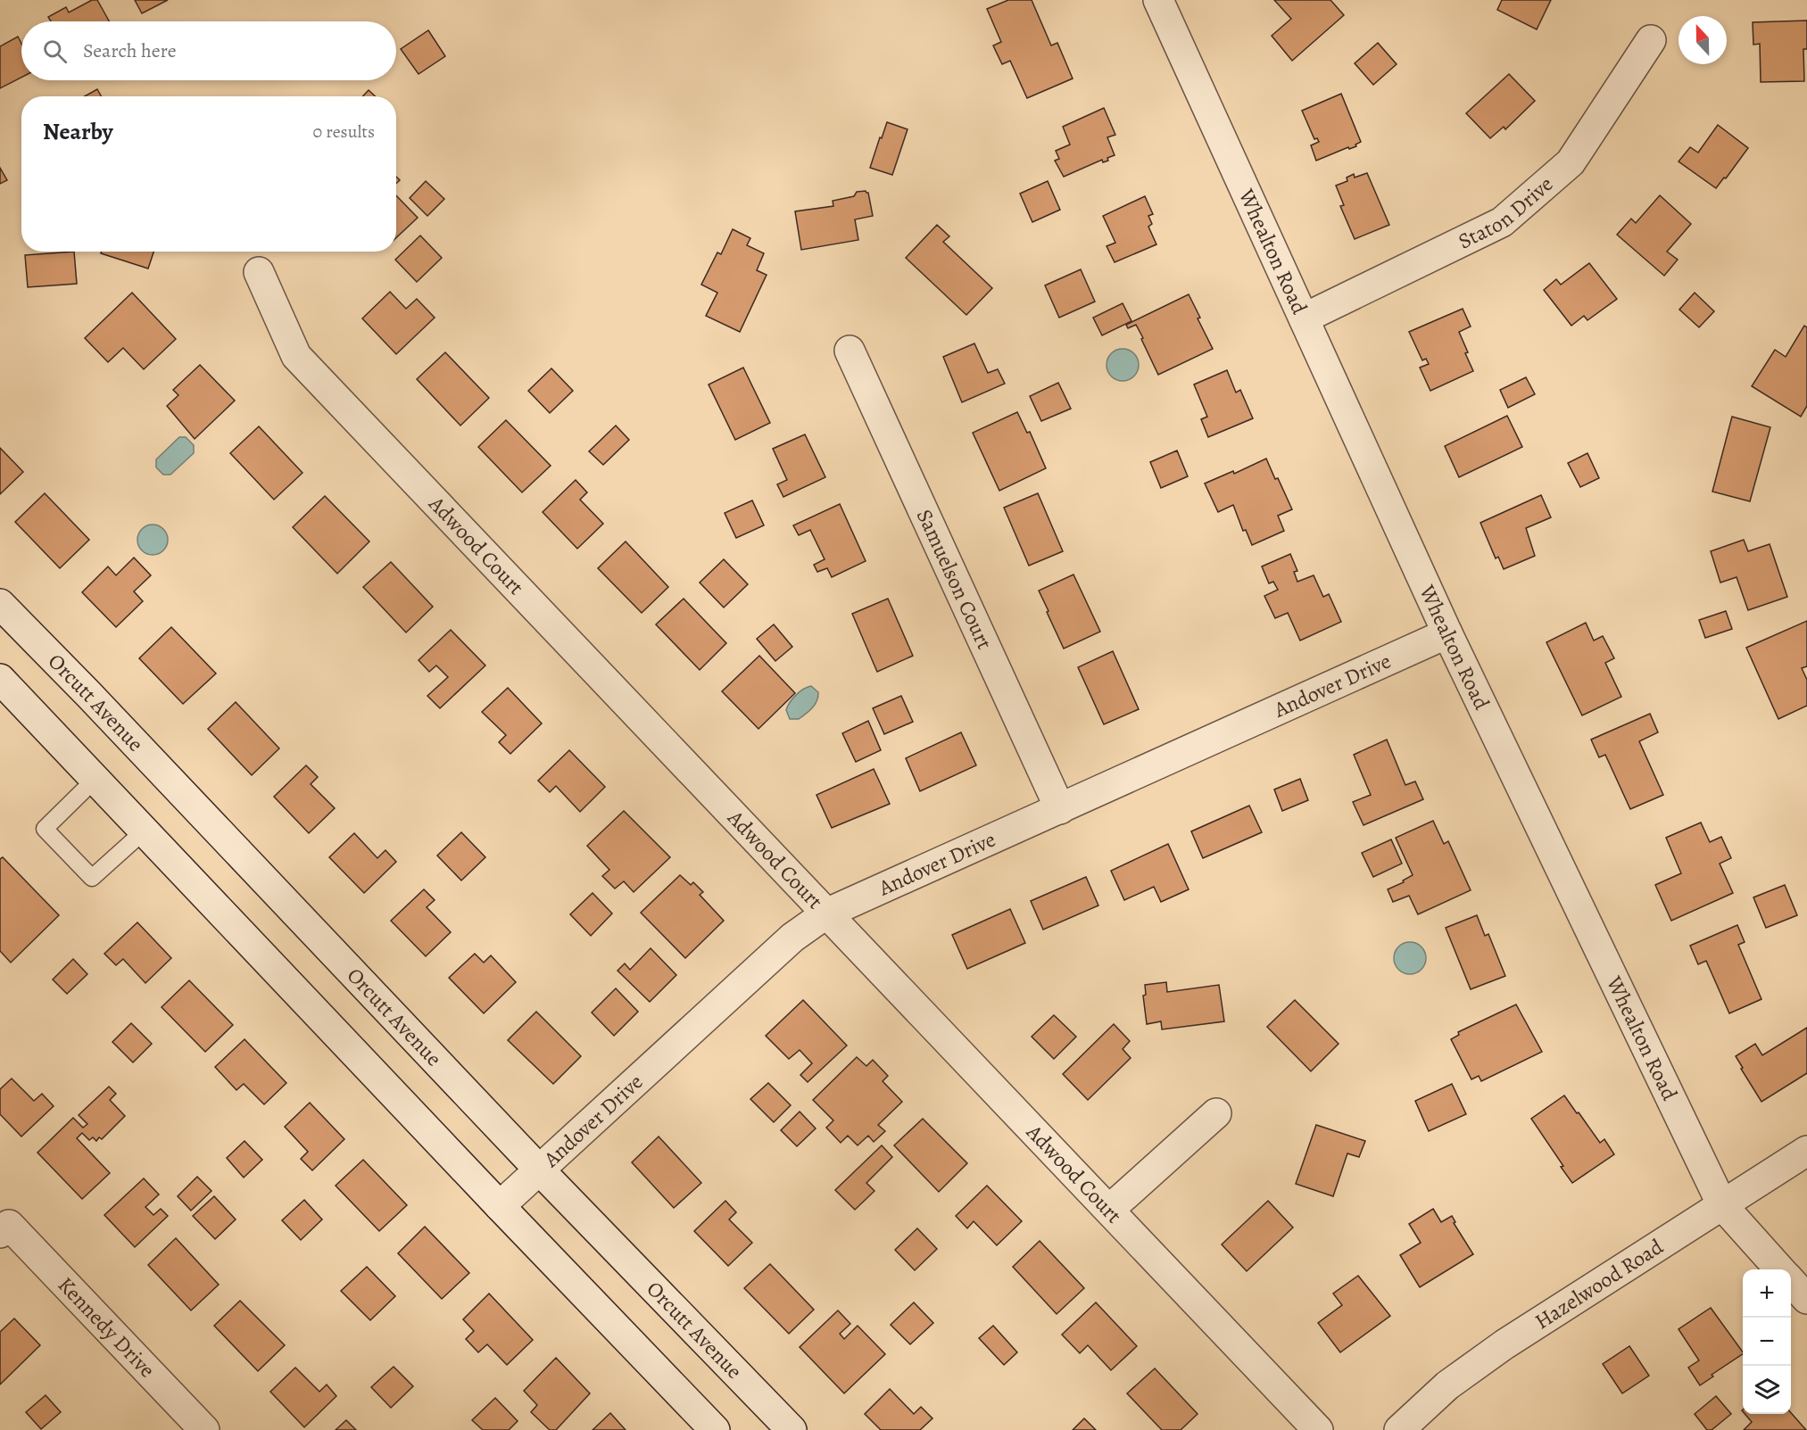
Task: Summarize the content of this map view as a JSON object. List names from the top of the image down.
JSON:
{
  "streets": {
    "street": [
      "Staton Drive",
      "Whealton Road",
      "Adwood Court",
      "Samuelson Court",
      "Andover Drive",
      "Orcutt Avenue",
      "Hazelwood Road",
      "Kennedy Drive"
    ]
  },
  "crossings": [
    ["Staton Drive", "Whealton Road"],
    ["Whealton Road", "Andover Drive"],
    ["Whealton Road", "Hazelwood Road"],
    ["Adwood Court", "Andover Drive"],
    ["Samuelson Court", "Andover Drive"],
    ["Andover Drive", "Orcutt Avenue"]
  ],
  "north": "top",
  "page": {
    "search": "Search here",
    "heading": ["Nearby", "0 results"],
    "map_buttons": ["+", "−"]
  }
}
